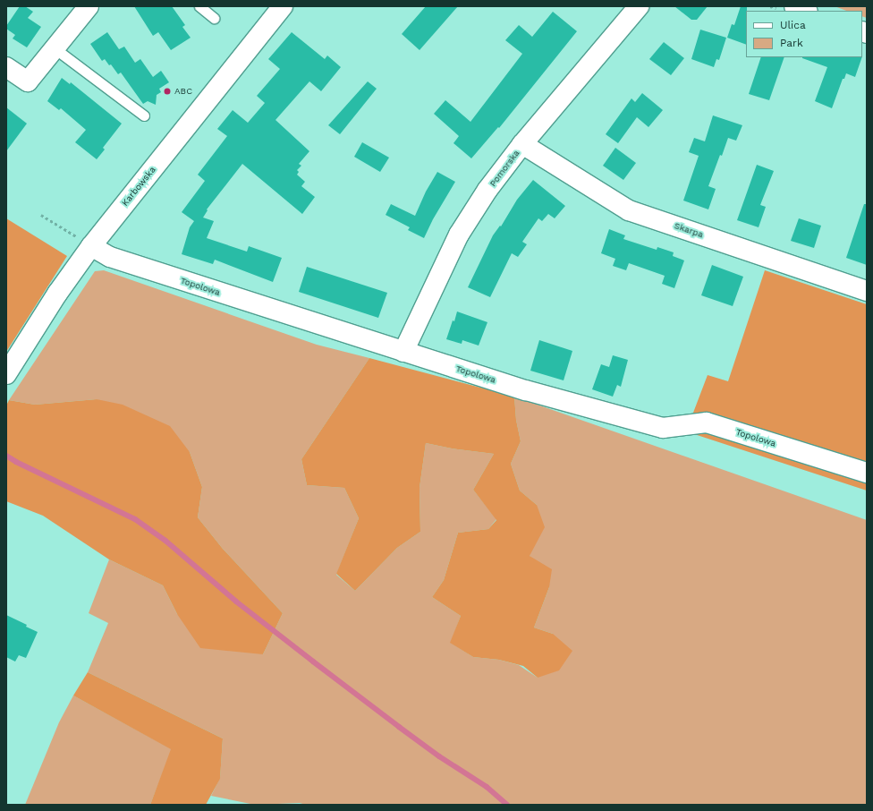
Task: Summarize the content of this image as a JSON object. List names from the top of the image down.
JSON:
{
  "streets": {
    "street": [
      "Pomorska",
      "Karbowska",
      "Skarpa",
      "Topolowa"
    ]
  },
  "crossings": [
    ["Pomorska", "Skarpa"],
    ["Pomorska", "Topolowa"],
    ["Karbowska", "Topolowa"]
  ],
  "places": ["ABC"],
  "legend": ["Ulica", "Park"]
}
